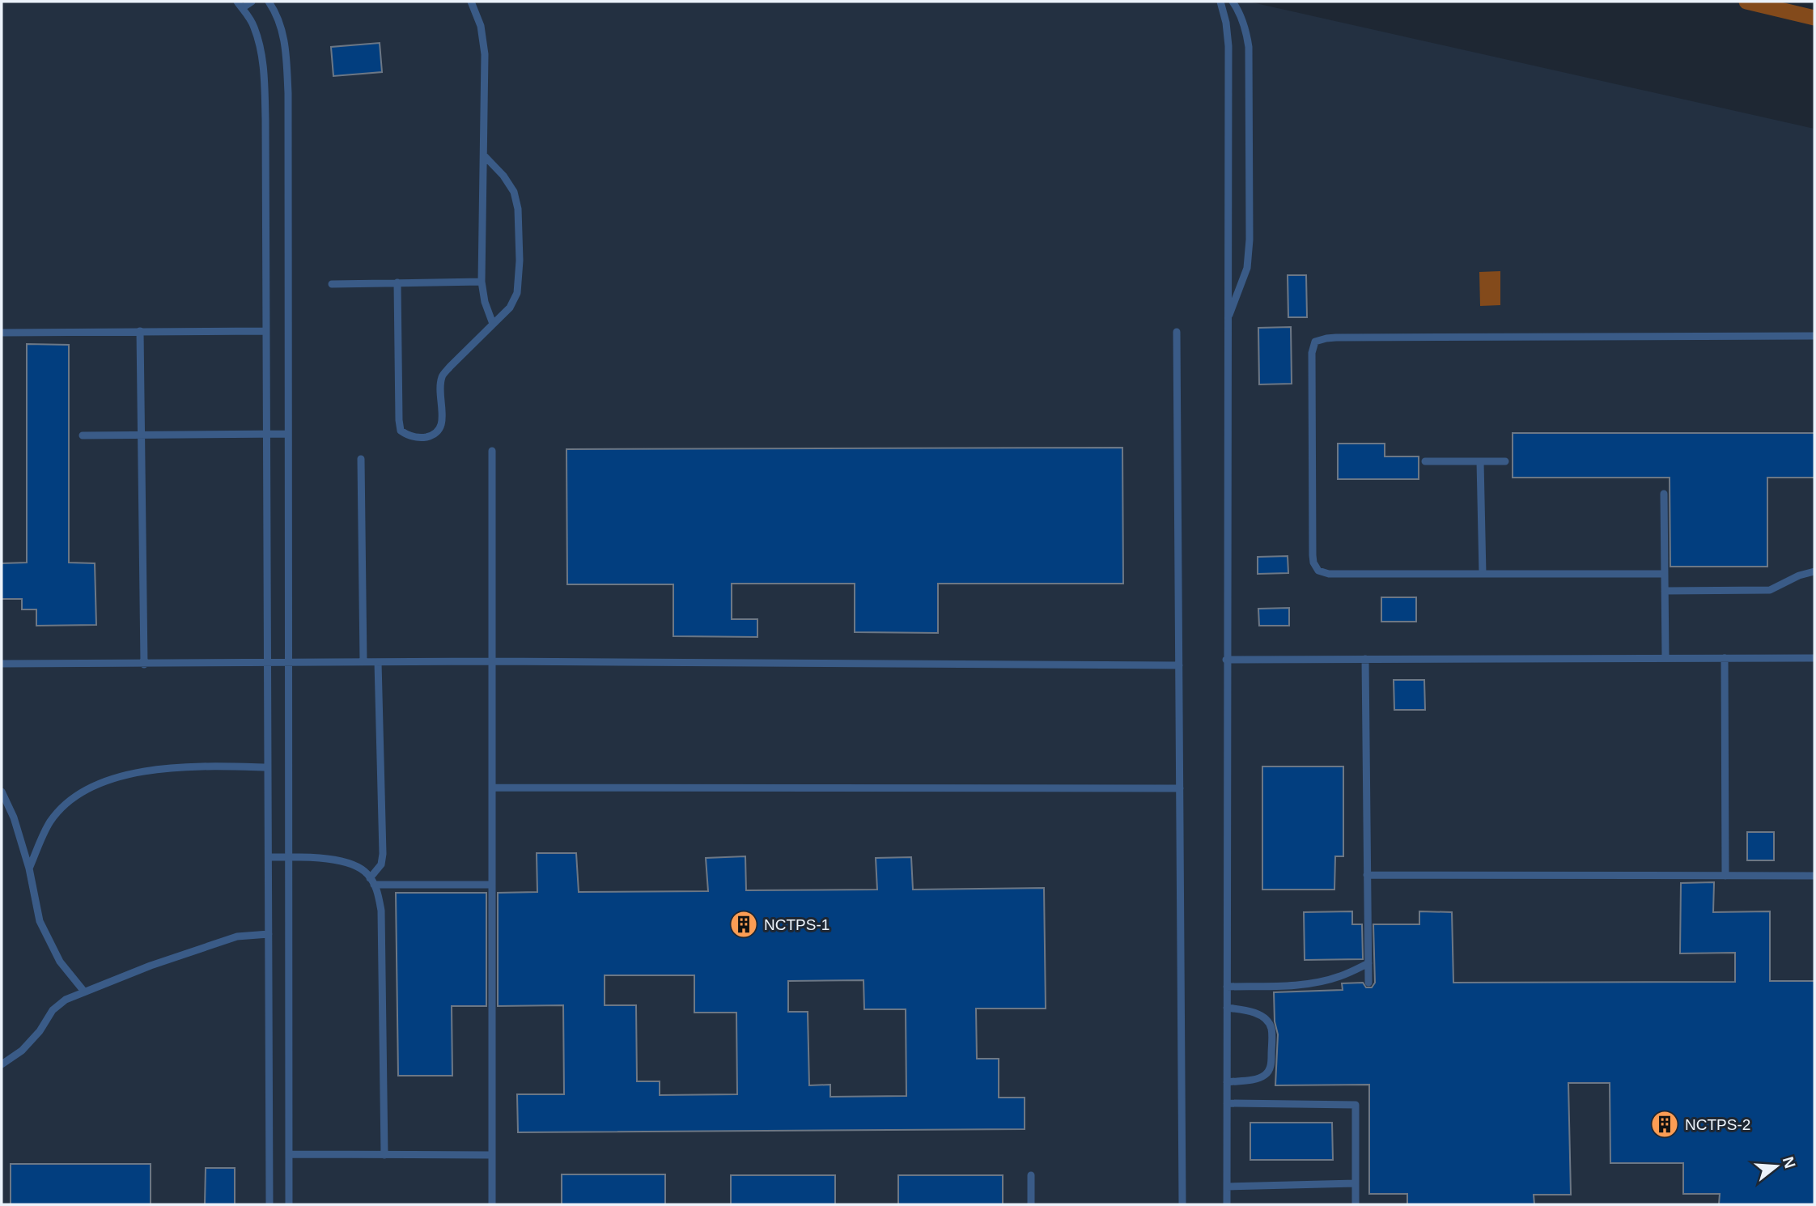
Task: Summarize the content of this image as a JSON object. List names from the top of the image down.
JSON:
{
  "places": {
    "building": ["NCTPS-1", "NCTPS-2"]
  },
  "north": "right"
}
